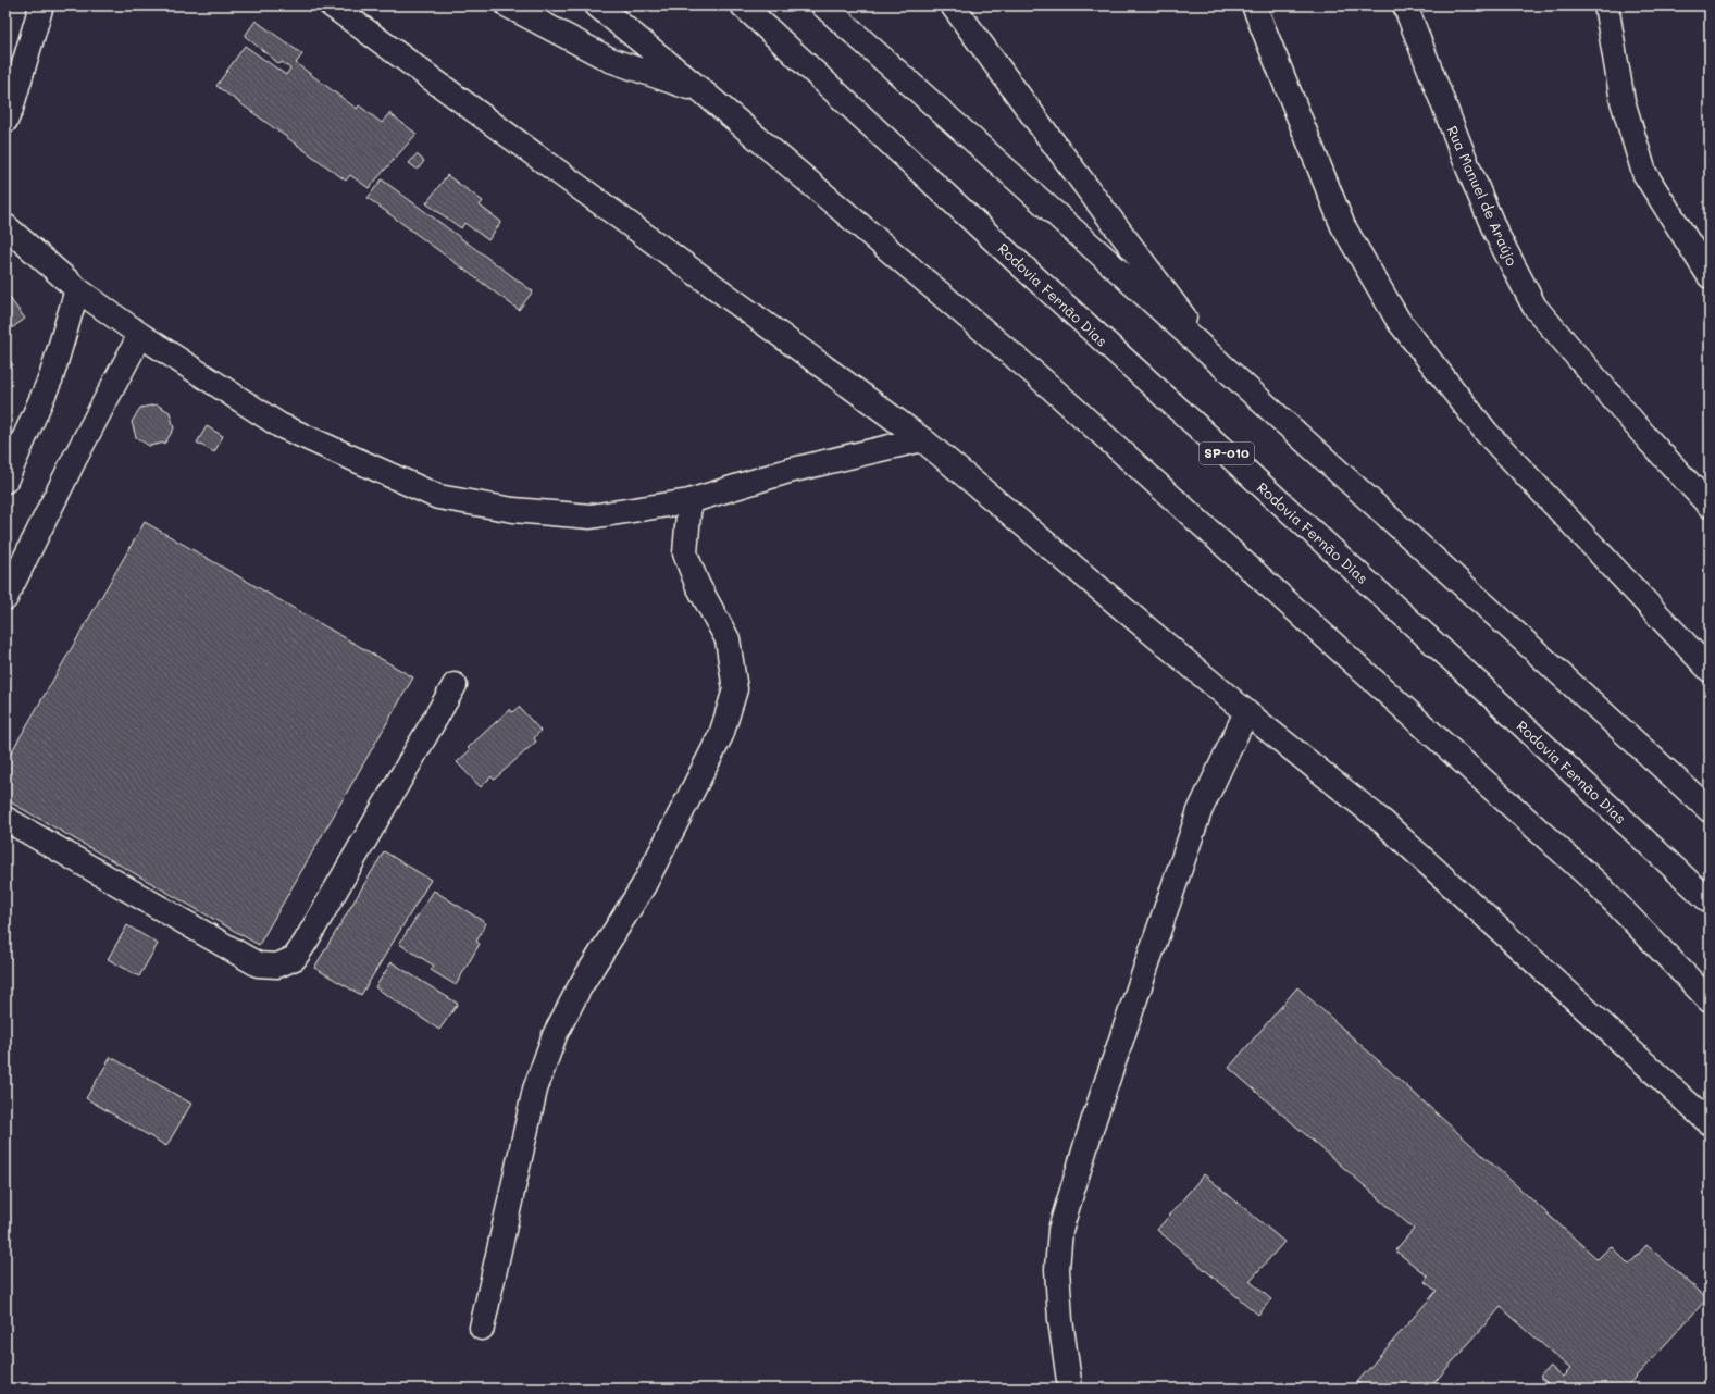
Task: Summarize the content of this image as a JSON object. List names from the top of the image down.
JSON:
{
  "streets": {
    "main road": ["Rua Manuel de Araújo", "Rodovia Fernão Dias", "SP-010"]
  }
}
